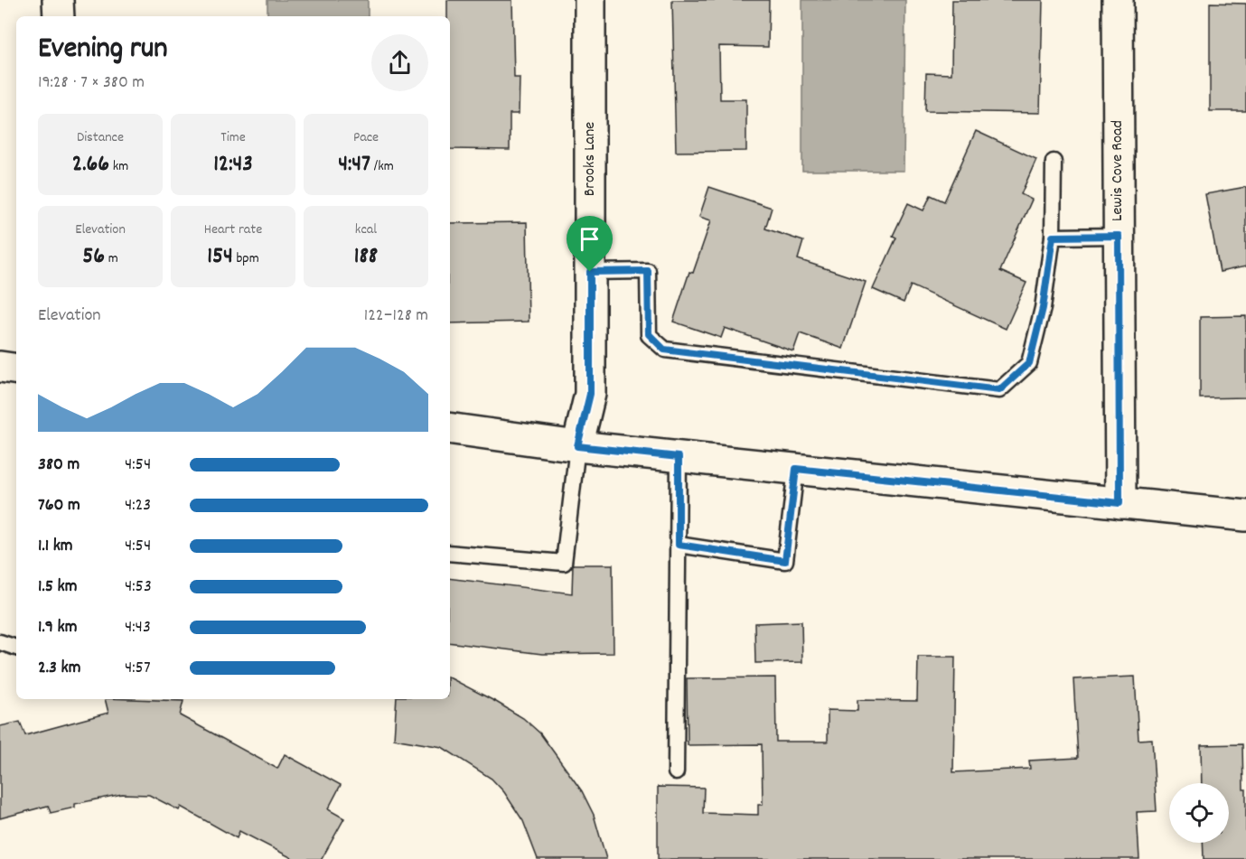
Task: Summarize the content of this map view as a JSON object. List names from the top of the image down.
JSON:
{
  "streets": {
    "street": ["Brooks Lane", "Lewis Cove Road"]
  },
  "page": {
    "heading": ["Evening run", "19:28 · 7 × 380 m"],
    "stats": [
      ["Distance", "2.66 km"],
      ["Time", "12:43"],
      ["Pace", "4:47 /km"],
      ["Elevation", "56 m"],
      ["Heart rate", "154 bpm"],
      ["kcal", "188"]
    ],
    "chart": ["Elevation", "122–128 m"],
    "list": [
      {
        "name": "380 m",
        "note": "4:54"
      },
      {
        "name": "760 m",
        "note": "4:23"
      },
      {
        "name": "1.1 km",
        "note": "4:54"
      },
      {
        "name": "1.5 km",
        "note": "4:53"
      },
      {
        "name": "1.9 km",
        "note": "4:43"
      },
      {
        "name": "2.3 km",
        "note": "4:57"
      }
    ]
  }
}
